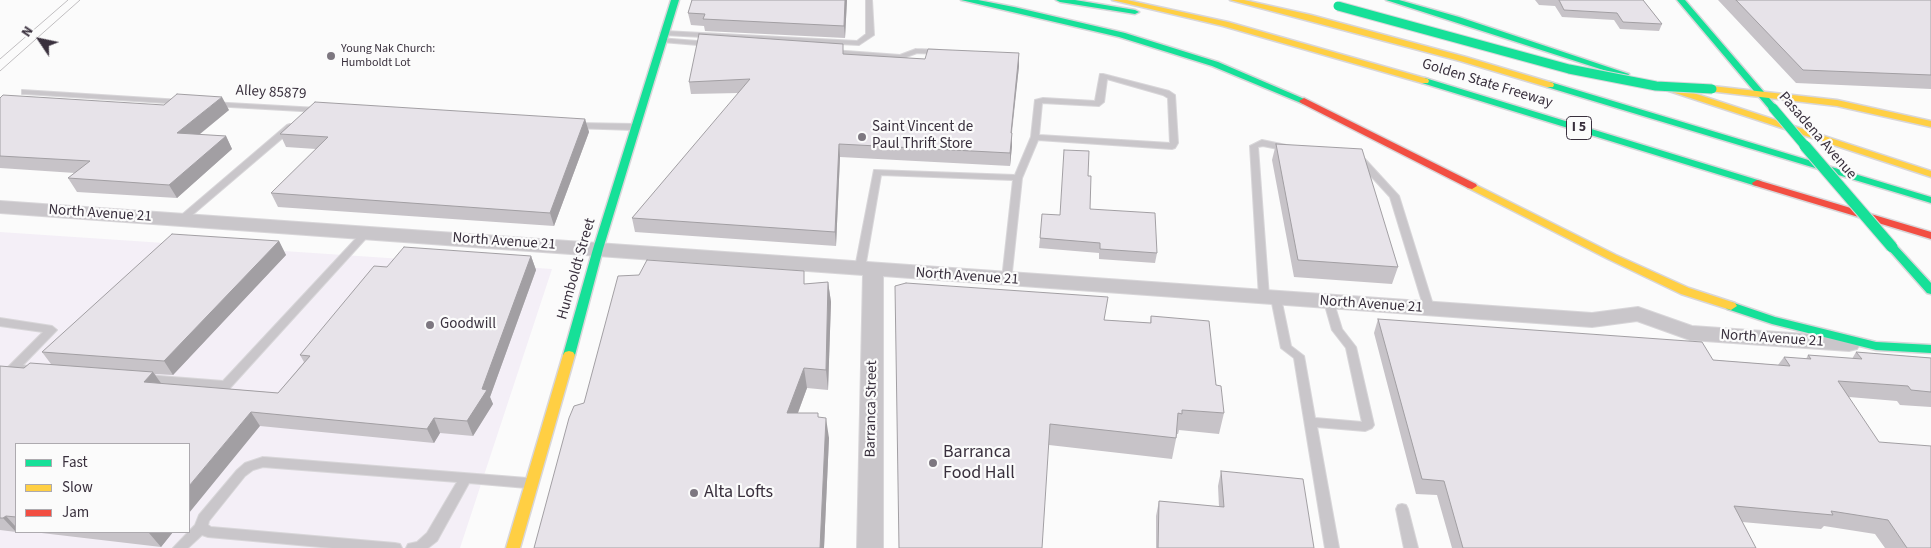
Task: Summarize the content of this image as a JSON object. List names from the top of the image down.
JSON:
{
  "streets": {
    "main road": [
      "Golden State Freeway",
      "I 5",
      "Pasadena Avenue",
      "North Avenue 21",
      "Humboldt Street"
    ],
    "street": ["Barranca Street"],
    "lane": ["Alley 85879"]
  },
  "crossings": [
    ["North Avenue 21", "Humboldt Street"],
    ["North Avenue 21", "Barranca Street"]
  ],
  "places": [
    "Young Nak Church: Humboldt Lot",
    "Saint Vincent de Paul Thrift Store",
    "Goodwill",
    "Barranca Food Hall",
    "Alta Lofts"
  ],
  "legend": ["Fast", "Slow", "Jam"],
  "north": "top left"
}
